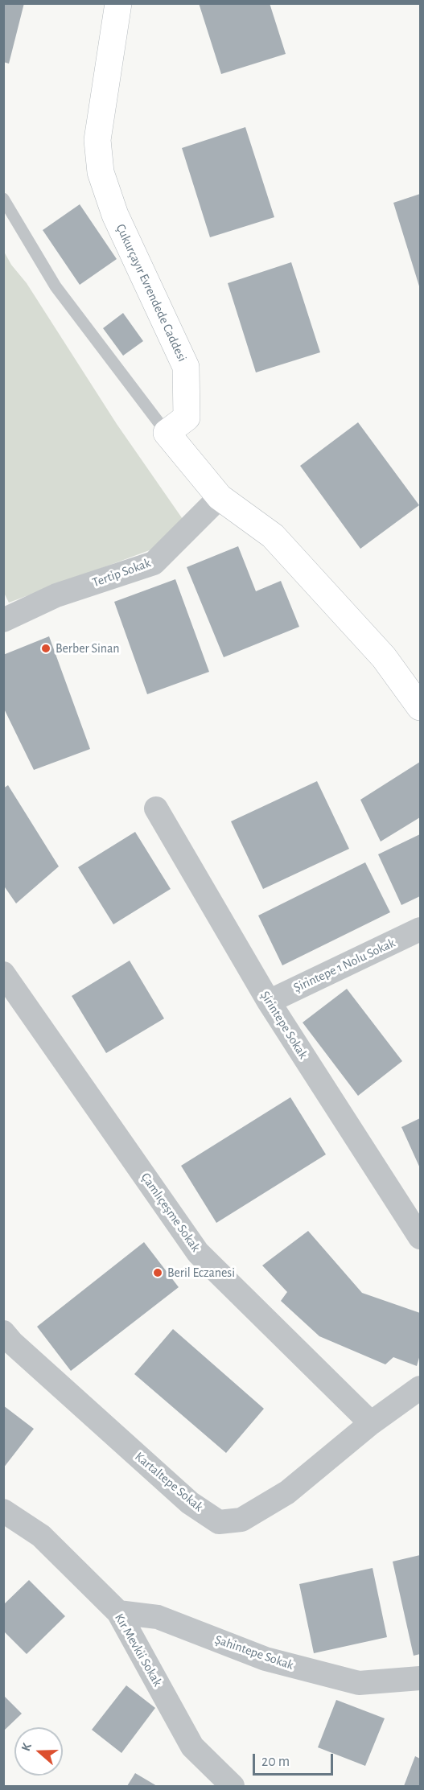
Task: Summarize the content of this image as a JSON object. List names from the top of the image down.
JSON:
{
  "streets": {
    "street": [
      "Çukurçayır Evrendede Caddesi",
      "Tertip Sokak",
      "Şirintepe 1 Nolu Sokak",
      "Şirintepe Sokak",
      "Çamlıçeşme Sokak",
      "Kartaltepe Sokak",
      "Kır Mevkii Sokak",
      "Şahintepe Sokak"
    ]
  },
  "crossings": [
    ["Şirintepe 1 Nolu Sokak", "Şirintepe Sokak"],
    ["Çamlıçeşme Sokak", "Kartaltepe Sokak"],
    ["Kır Mevkii Sokak", "Şahintepe Sokak"]
  ],
  "places": ["Berber Sinan", "Beril Eczanesi"],
  "scale_bar": "20 m",
  "north": "left"
}
